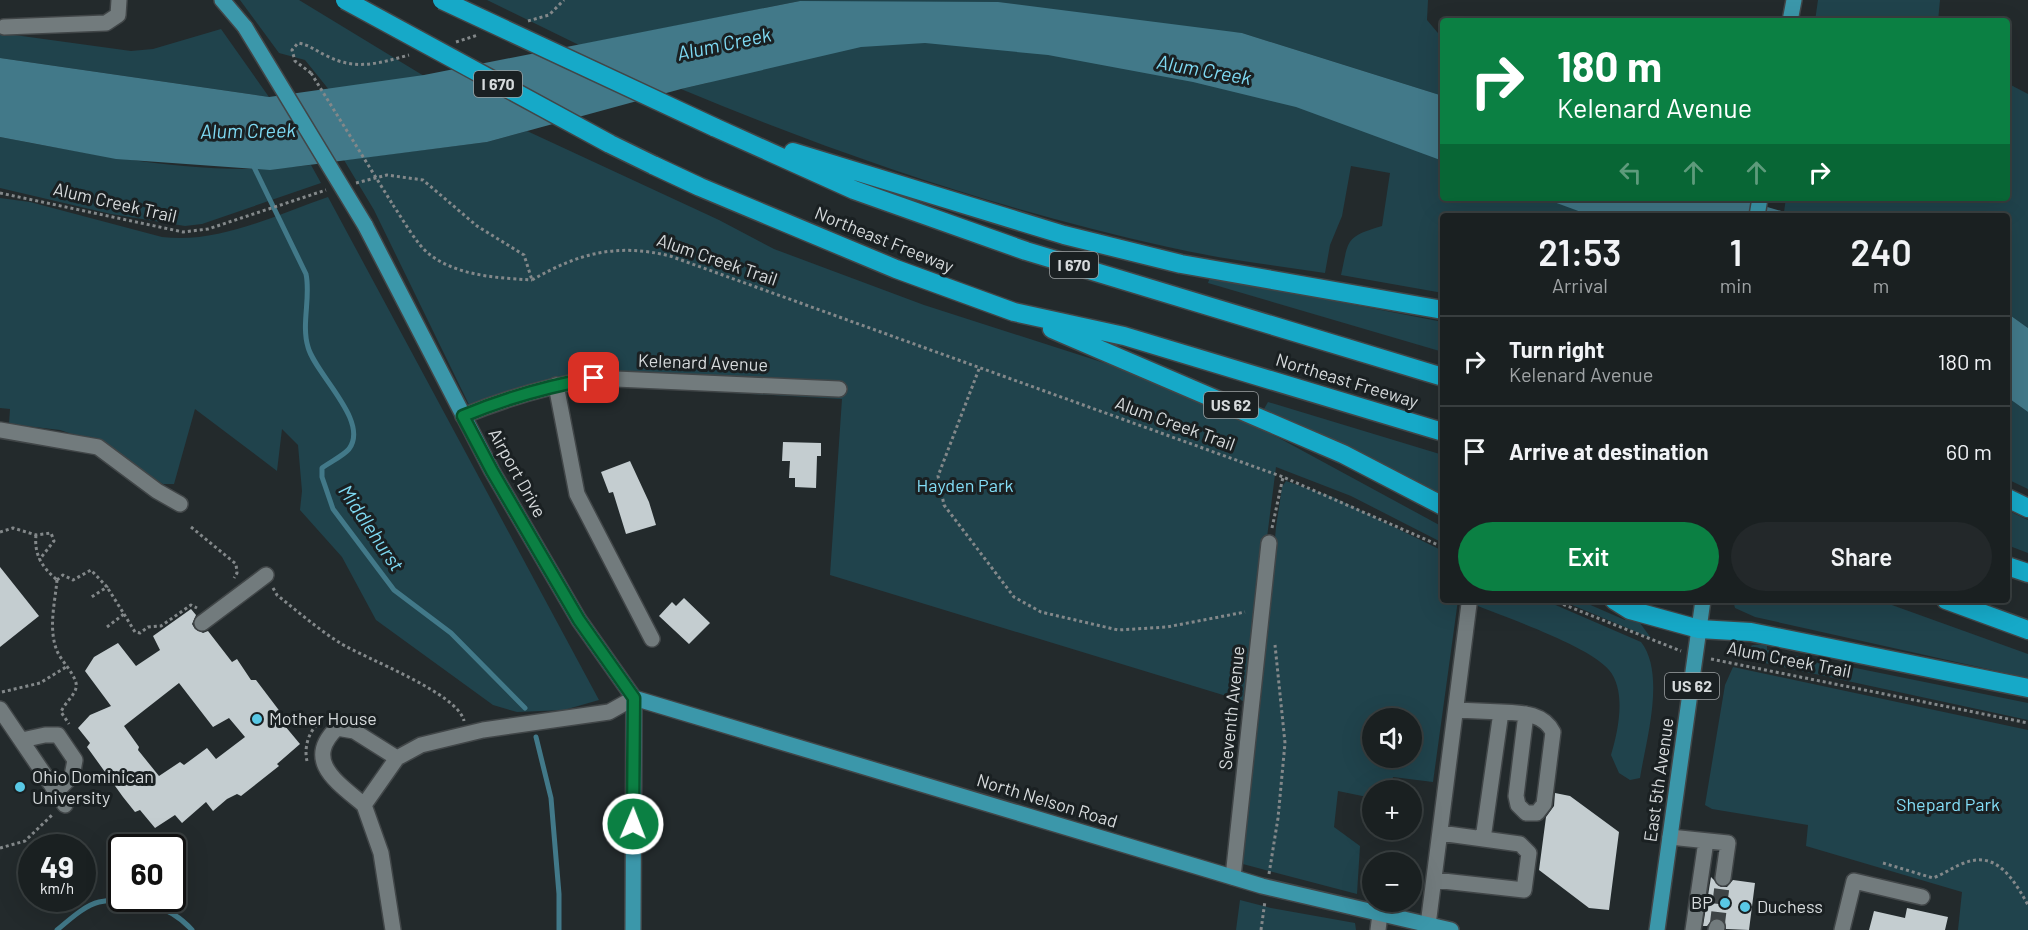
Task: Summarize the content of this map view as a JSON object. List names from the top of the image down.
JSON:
{
  "streets": {
    "highway": ["I 670", "Northeast Freeway", "US 62"],
    "main road": ["Airport Drive", "East 5th Avenue", "North Nelson Road"],
    "street": ["Kelenard Avenue", "Seventh Avenue"],
    "path": ["Alum Creek Trail"]
  },
  "crossings": [
    ["Alum Creek Trail", "East 5th Avenue"],
    ["Northeast Freeway", "US 62"],
    ["Kelenard Avenue", "Airport Drive"],
    ["Airport Drive", "North Nelson Road"],
    ["Seventh Avenue", "North Nelson Road"]
  ],
  "water": ["Alum Creek", "Middlehurst"],
  "parks": ["Hayden Park", "Shepard Park"],
  "places": [
    "Mother House",
    "Ohio Dominican University",
    "BP",
    "Duchess"
  ],
  "page": {
    "turn": ["180 m", "Kelenard Avenue"],
    "eta": [
      "21:53",
      "Arrival",
      "1",
      "min",
      "240",
      "m"
    ],
    "list": [
      {
        "name": "Turn right",
        "note": "Kelenard Avenue",
        "value": "180 m"
      },
      {
        "name": "Arrive at destination",
        "value": "60 m"
      }
    ],
    "buttons": ["Exit", "Share"],
    "map_buttons": ["+", "−"],
    "speed": "49 km/h",
    "limit": "60"
  }
}
